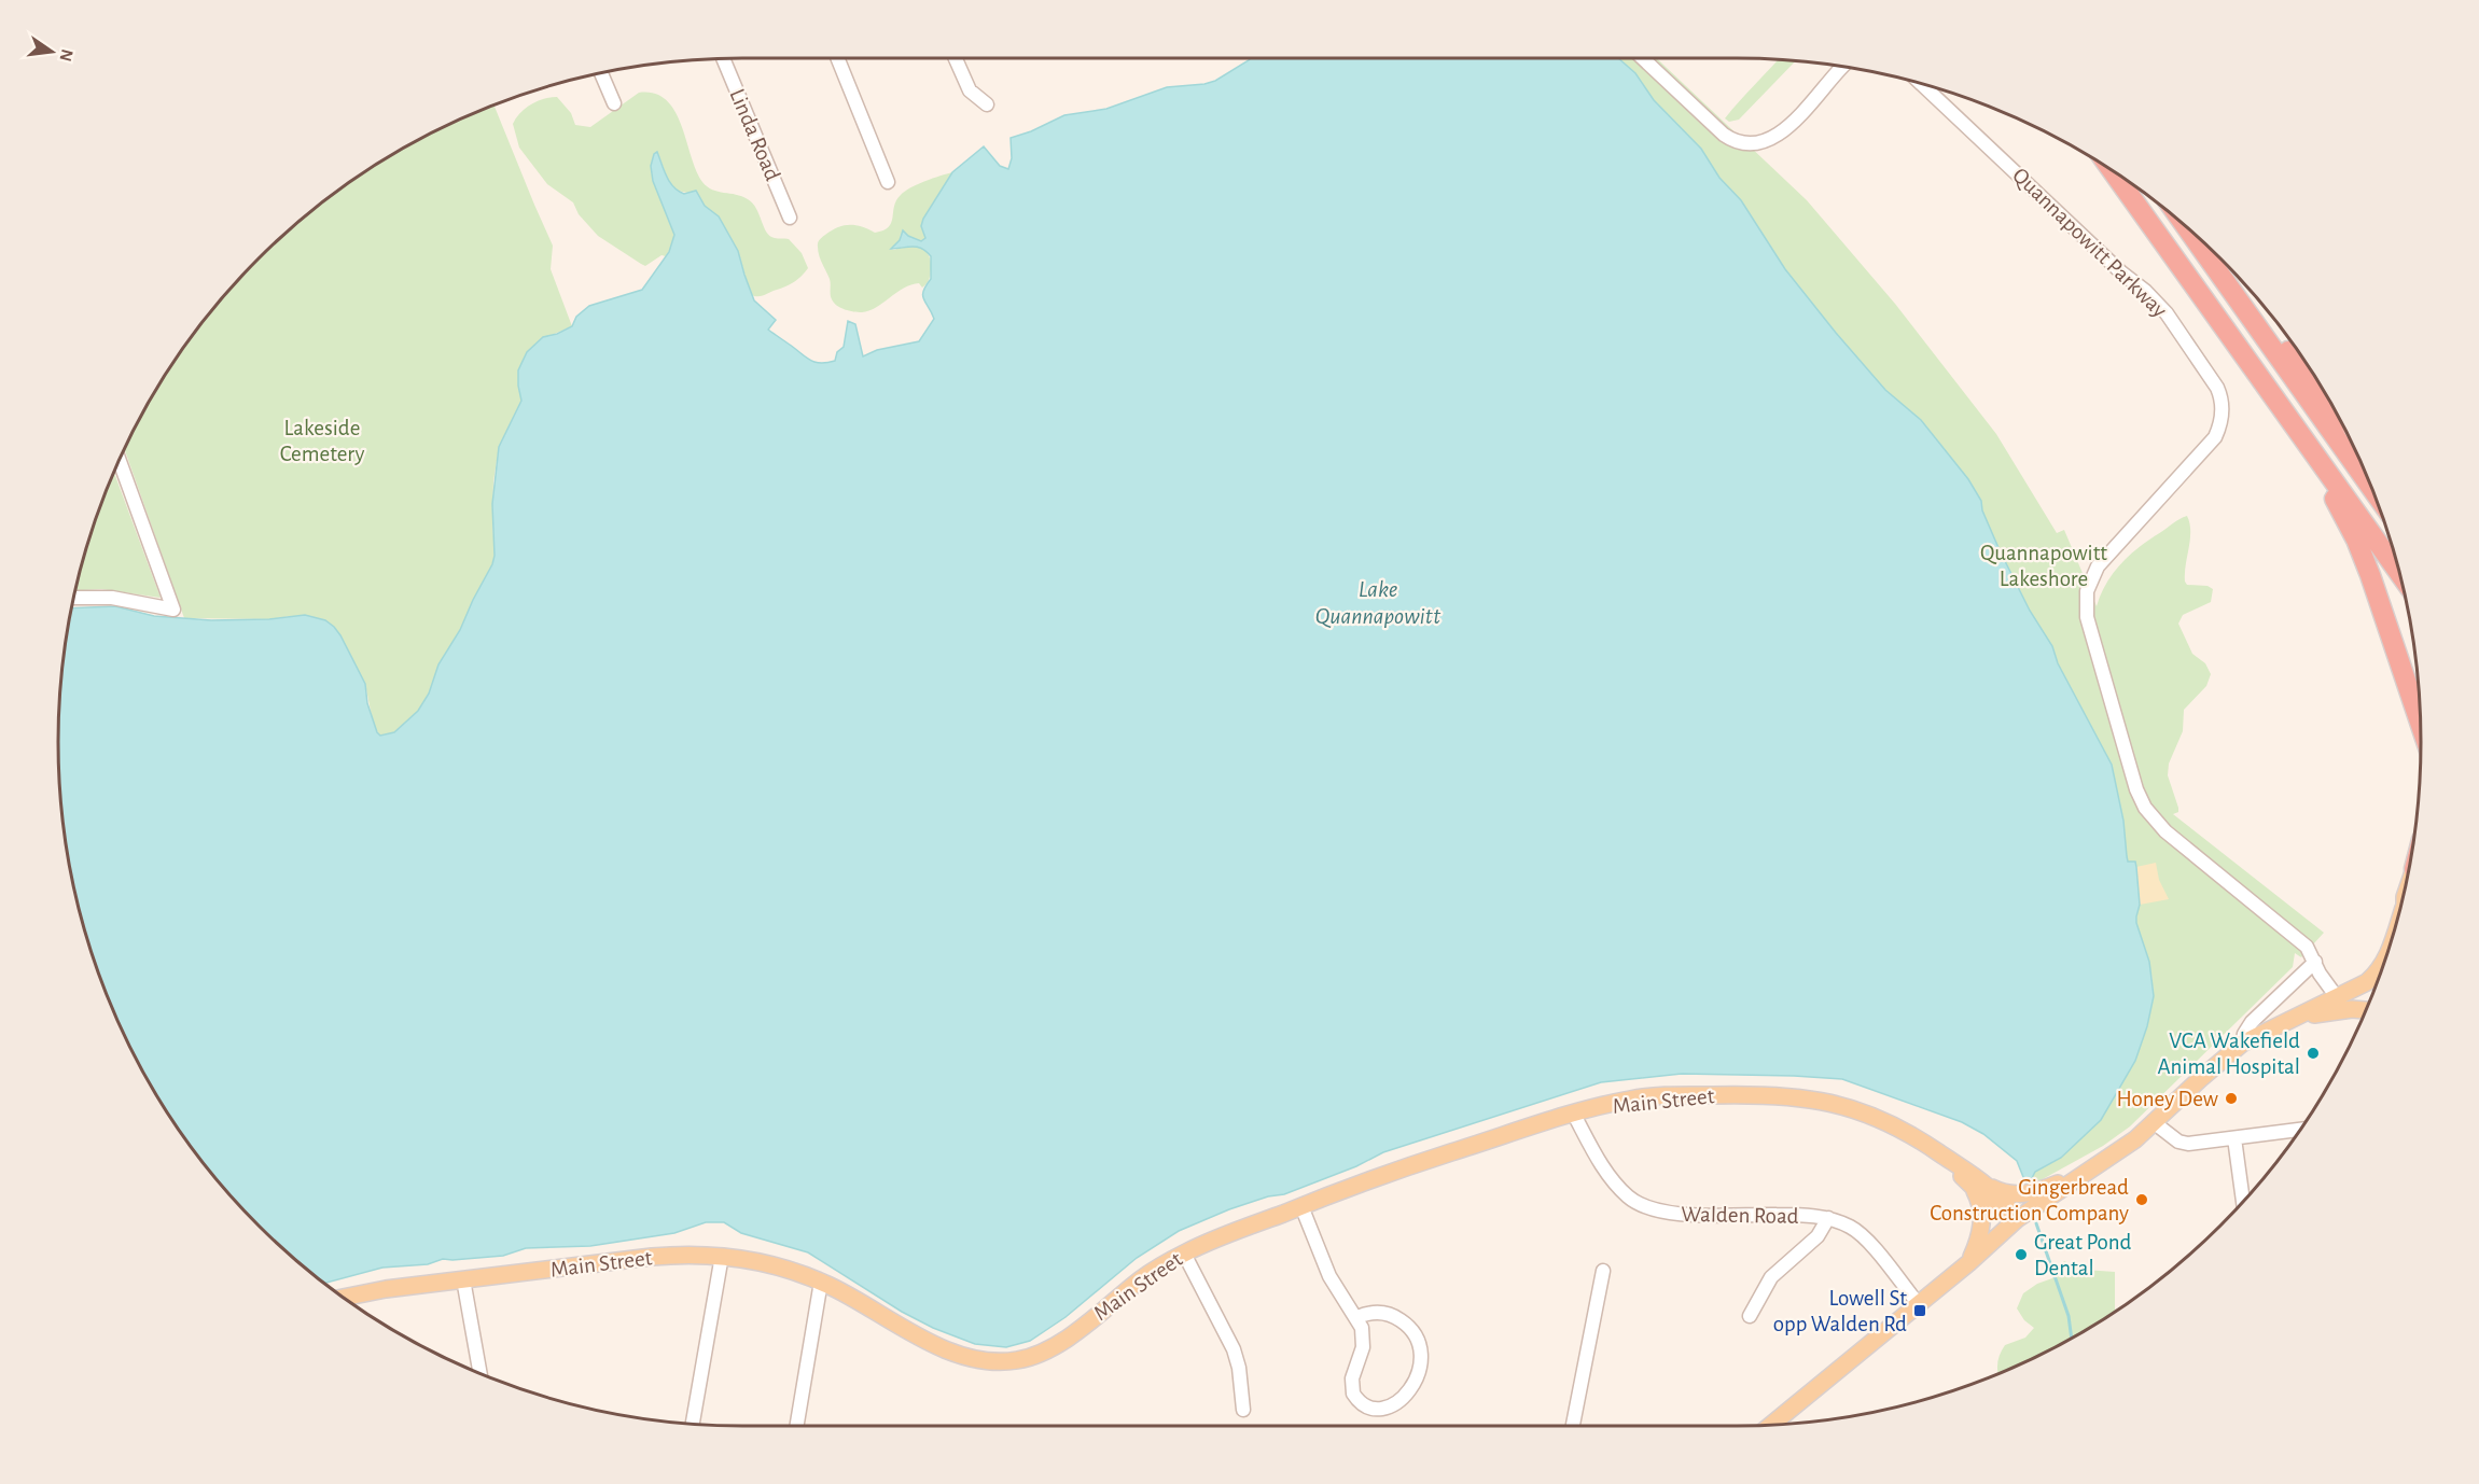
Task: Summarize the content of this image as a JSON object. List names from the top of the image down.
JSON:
{
  "streets": {
    "main road": ["Main Street"],
    "street": ["Linda Road", "Quannapowitt Parkway", "Walden Road"]
  },
  "crossings": [
    ["Main Street", "Walden Road"]
  ],
  "water": ["Lake Quannapowitt"],
  "parks": ["Lakeside Cemetery", "Quannapowitt Lakeshore"],
  "places": {
    "other": [
      "VCA Wakefield Animal Hospital",
      "Honey Dew",
      "Gingerbread Construction Company",
      "Great Pond Dental"
    ],
    "transit": ["Lowell St opp Walden Rd"]
  },
  "north": "right"
}
